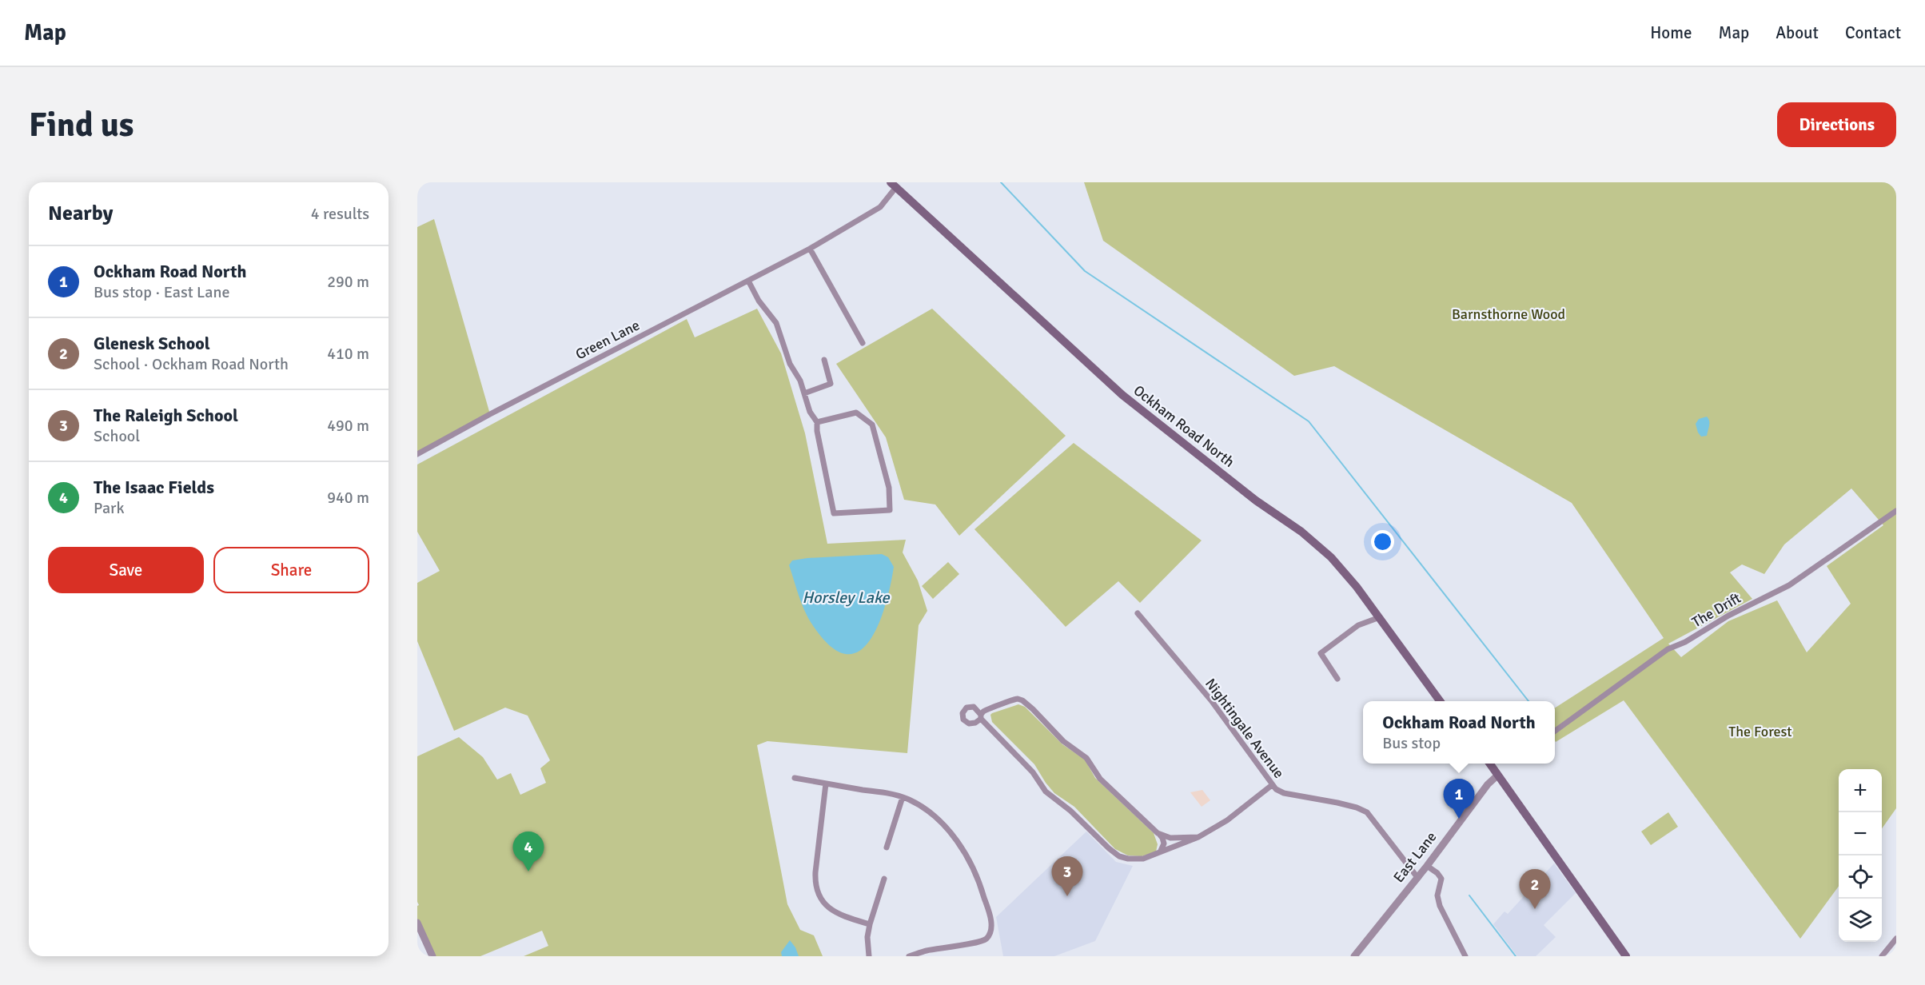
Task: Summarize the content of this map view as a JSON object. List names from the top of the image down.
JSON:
{
  "streets": {
    "main road": ["Ockham Road North"],
    "street": [
      "Green Lane",
      "The Drift",
      "Nightingale Avenue",
      "East Lane"
    ]
  },
  "crossings": [
    ["Green Lane", "Ockham Road North"],
    ["Nightingale Avenue", "East Lane"]
  ],
  "water": ["Horsley Lake"],
  "parks": ["Barnsthorne Wood", "The Forest"],
  "page": {
    "header": "Map",
    "nav": [
      "Home",
      "Map",
      "About",
      "Contact"
    ],
    "buttons": [
      "Directions",
      ["Save", "Share"]
    ],
    "title": "Find us",
    "heading": ["Nearby", "4 results"],
    "list": [
      {
        "mark": "1",
        "name": "Ockham Road North",
        "note": "Bus stop · East Lane",
        "value": "290 m"
      },
      {
        "mark": "2",
        "name": "Glenesk School",
        "note": "School · Ockham Road North",
        "value": "410 m"
      },
      {
        "mark": "3",
        "name": "The Raleigh School",
        "note": "School",
        "value": "490 m"
      },
      {
        "mark": "4",
        "name": "The Isaac Fields",
        "note": "Park",
        "value": "940 m"
      }
    ],
    "popup": ["Ockham Road North", "Bus stop"],
    "map_buttons": ["+", "−"],
    "pins": [
      "1",
      "4",
      "3",
      "2"
    ]
  }
}
